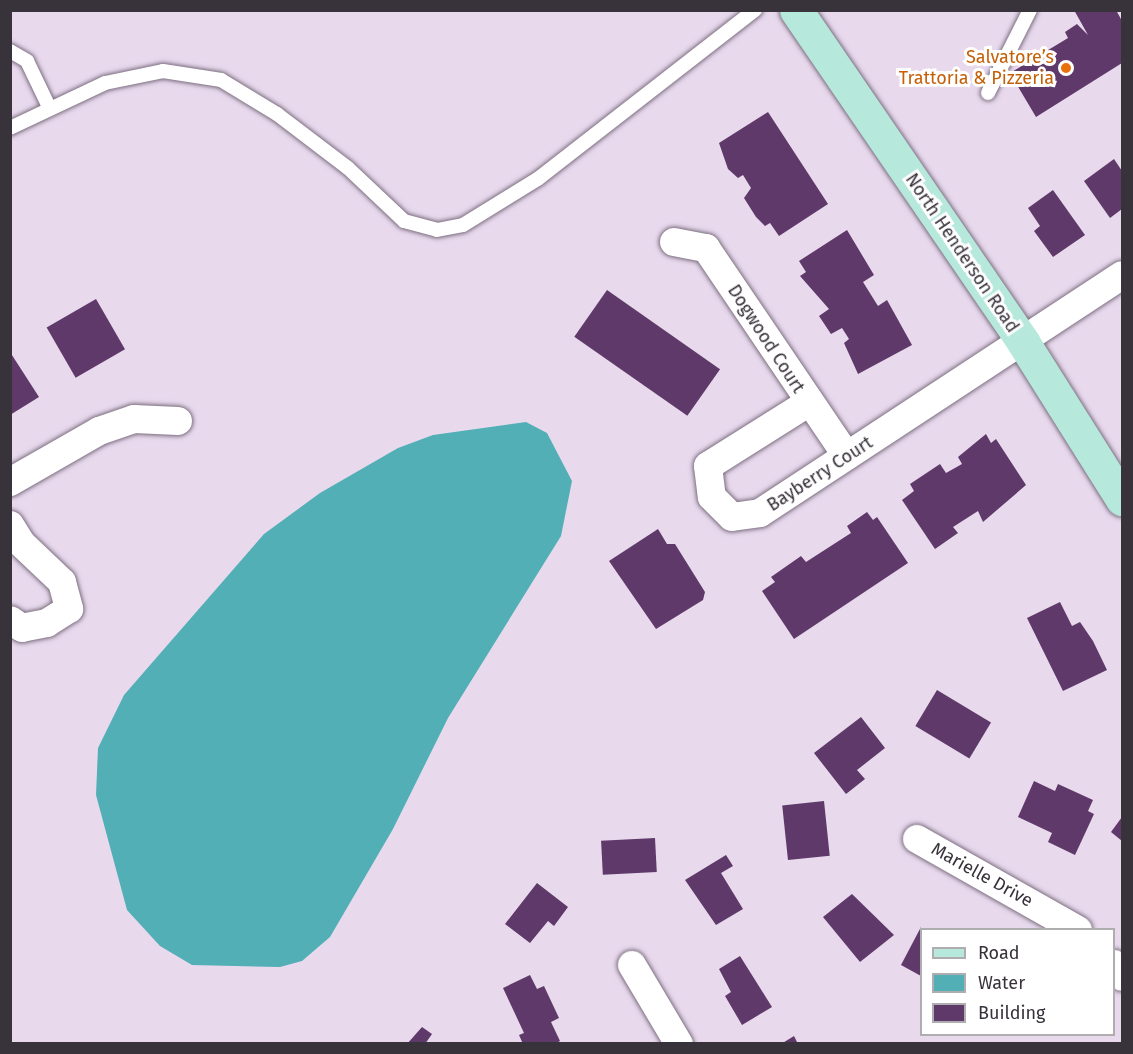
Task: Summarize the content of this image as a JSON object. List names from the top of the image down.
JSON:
{
  "streets": {
    "main road": ["North Henderson Road"],
    "street": ["Dogwood Court", "Bayberry Court", "Marielle Drive"]
  },
  "crossings": [
    ["North Henderson Road", "Bayberry Court"],
    ["Dogwood Court", "Bayberry Court"]
  ],
  "places": ["Salvatore’s Trattoria & Pizzeria"],
  "legend": ["Road", "Water", "Building"]
}
